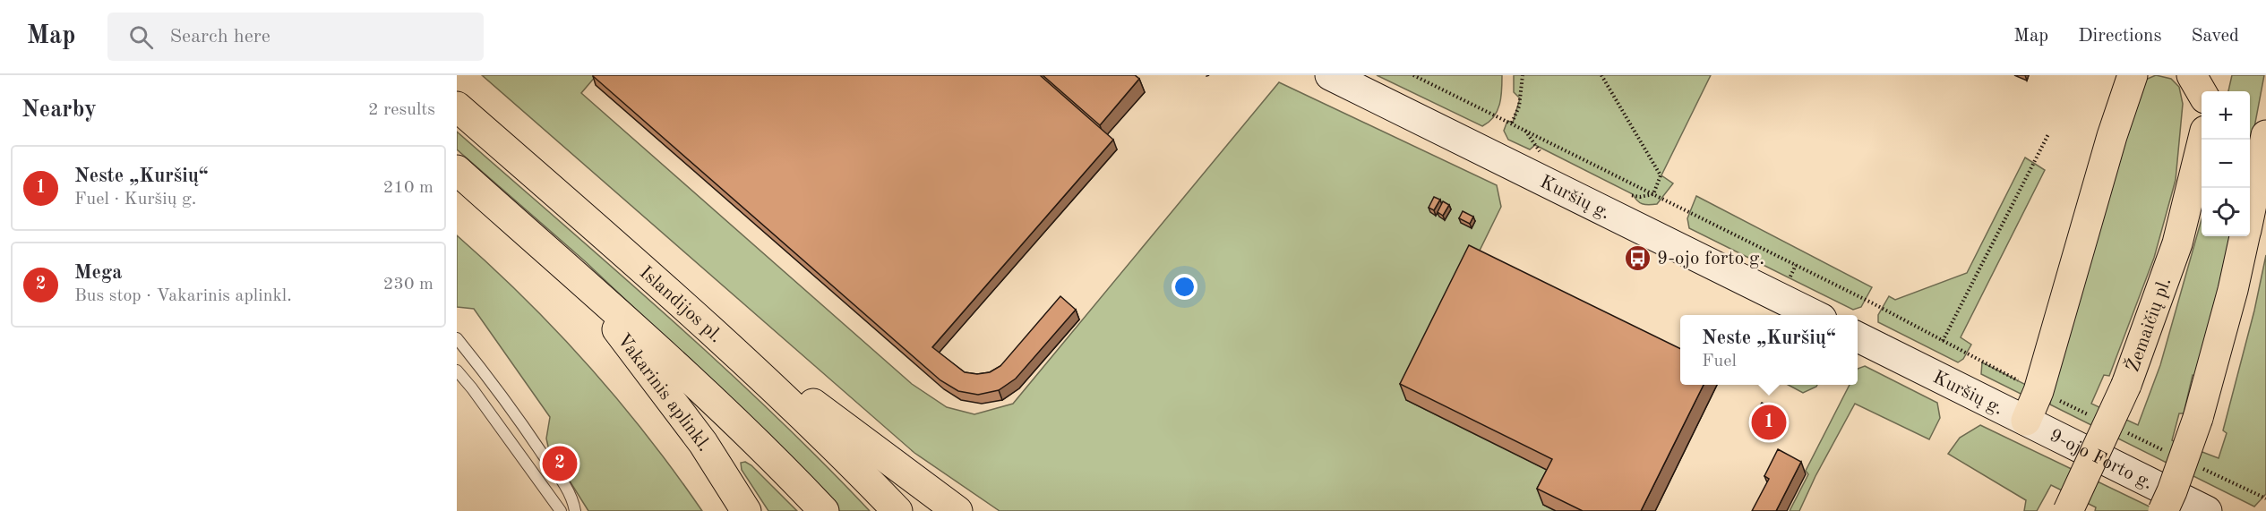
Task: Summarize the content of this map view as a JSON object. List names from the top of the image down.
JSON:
{
  "streets": {
    "main road": [
      "Kuršių g.",
      "Islandijos pl.",
      "Žemaičių pl.",
      "Vakarinis aplinkl.",
      "9-ojo Forto g."
    ]
  },
  "crossings": [
    ["Kuršių g.", "9-ojo Forto g."]
  ],
  "places": {
    "bus stop": ["9-ojo forto g."]
  },
  "page": {
    "header": "Map",
    "search": "Search here",
    "nav": ["Map", "Directions", "Saved"],
    "heading": ["Nearby", "2 results"],
    "map_buttons": ["+", "−"],
    "list": [
      {
        "mark": "1",
        "name": "Neste „Kuršių“",
        "note": "Fuel · Kuršių g.",
        "value": "210 m"
      },
      {
        "mark": "2",
        "name": "Mega",
        "note": "Bus stop · Vakarinis aplinkl.",
        "value": "230 m"
      }
    ],
    "popup": ["Neste „Kuršių“", "Fuel"],
    "pins": ["1", "2"]
  }
}
